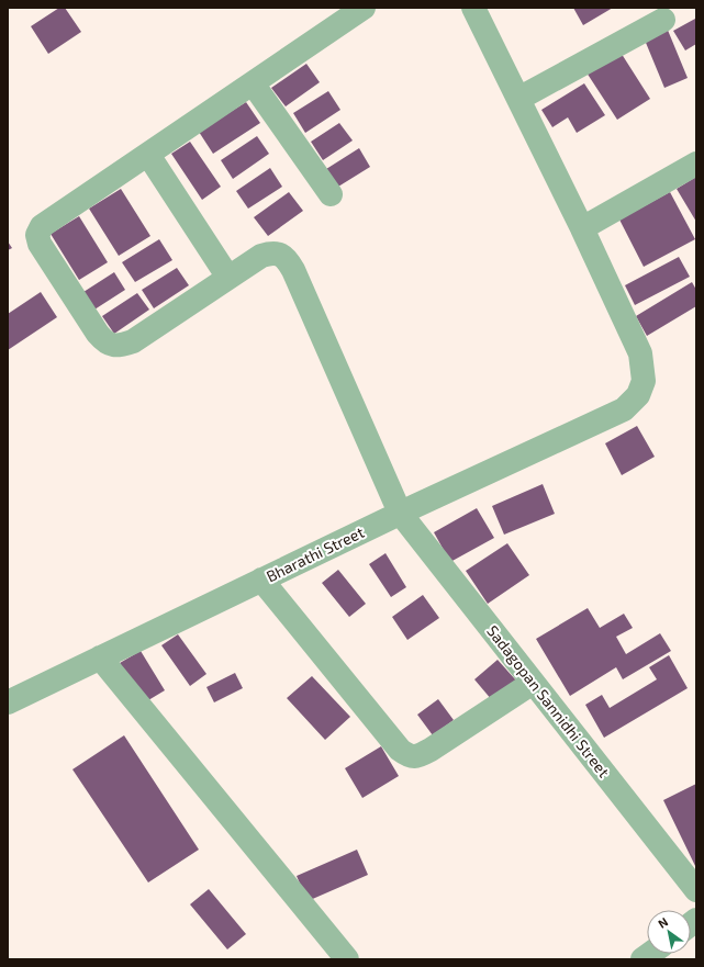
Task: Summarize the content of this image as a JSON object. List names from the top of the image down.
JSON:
{
  "streets": {
    "street": ["Bharathi Street", "Sadagopan Sannidhi Street"]
  },
  "crossings": [
    ["Bharathi Street", "Sadagopan Sannidhi Street"]
  ],
  "north": "top left"
}
